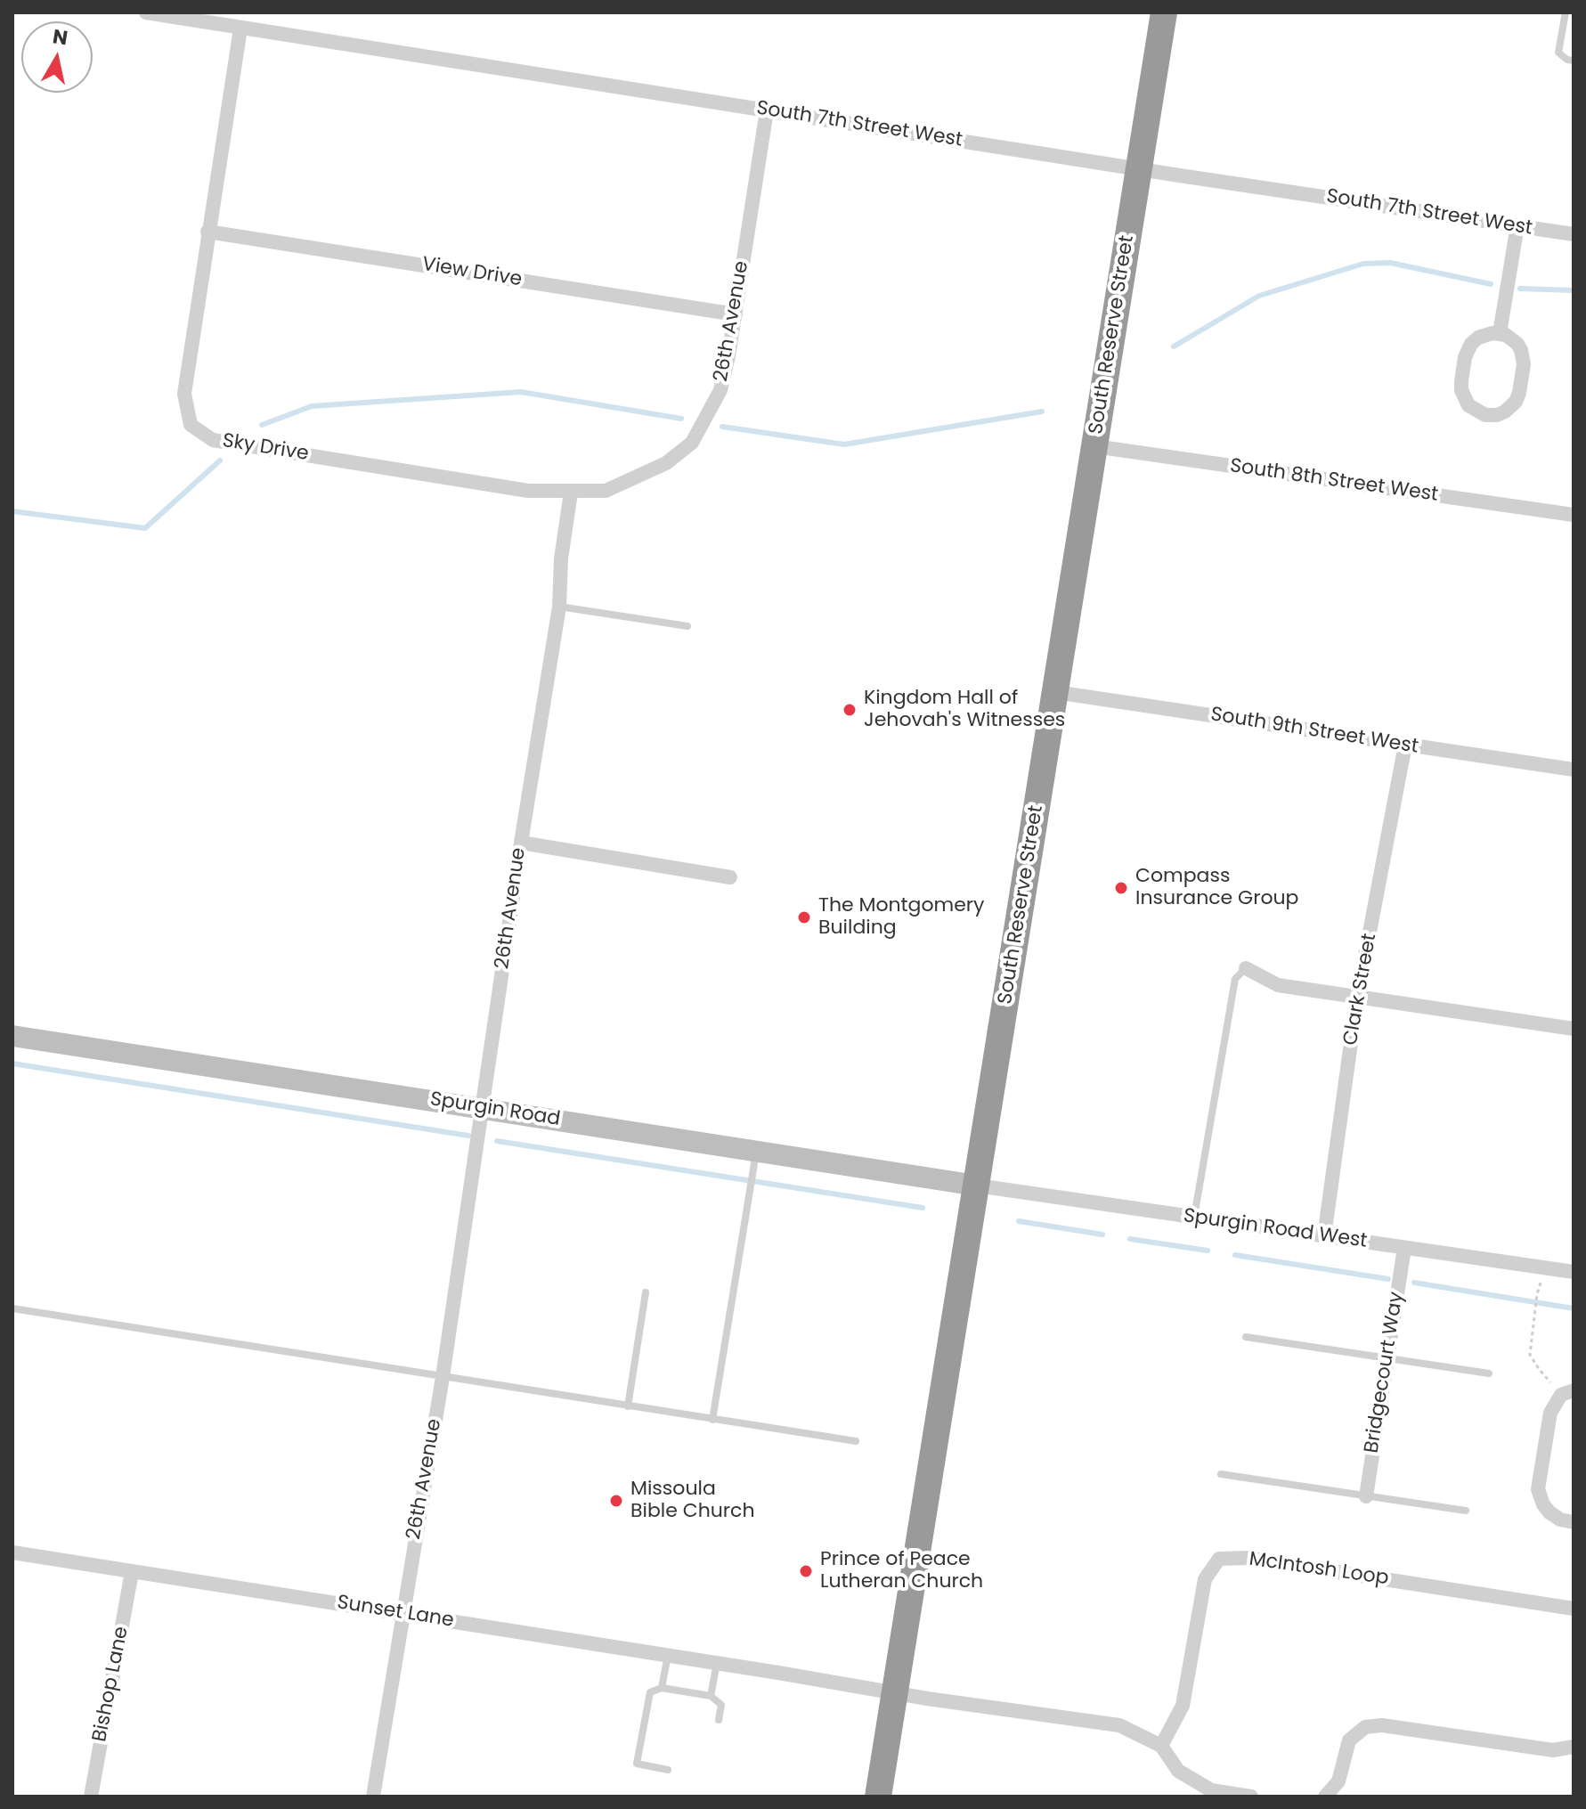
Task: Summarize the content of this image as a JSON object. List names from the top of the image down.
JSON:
{
  "streets": {
    "highway": ["South Reserve Street"],
    "street": [
      "South 7th Street West",
      "View Drive",
      "26th Avenue",
      "Sky Drive",
      "South 8th Street West",
      "South 9th Street West",
      "Clark Street",
      "Spurgin Road",
      "Spurgin Road West",
      "Bridgecourt Way",
      "McIntosh Loop",
      "Sunset Lane",
      "Bishop Lane"
    ]
  },
  "crossings": [
    ["South 7th Street West", "26th Avenue"],
    ["South 7th Street West", "South Reserve Street"],
    ["South 7th Street West", "Sky Drive"],
    ["View Drive", "26th Avenue"],
    ["View Drive", "Sky Drive"],
    ["26th Avenue", "Sky Drive"],
    ["26th Avenue", "Spurgin Road"],
    ["26th Avenue", "Sunset Lane"],
    ["South Reserve Street", "South 8th Street West"],
    ["South Reserve Street", "South 9th Street West"],
    ["South Reserve Street", "Spurgin Road"],
    ["South Reserve Street", "Spurgin Road West"],
    ["South Reserve Street", "Sunset Lane"],
    ["South 9th Street West", "Clark Street"],
    ["Clark Street", "Spurgin Road West"],
    ["Spurgin Road", "Spurgin Road West"],
    ["Spurgin Road West", "Bridgecourt Way"],
    ["Sunset Lane", "Bishop Lane"]
  ],
  "places": [
    "Kingdom Hall of Jehovah's Witnesses",
    "Compass Insurance Group",
    "The Montgomery Building",
    "Missoula Bible Church",
    "Prince of Peace Lutheran Church"
  ],
  "north": "top"
}
